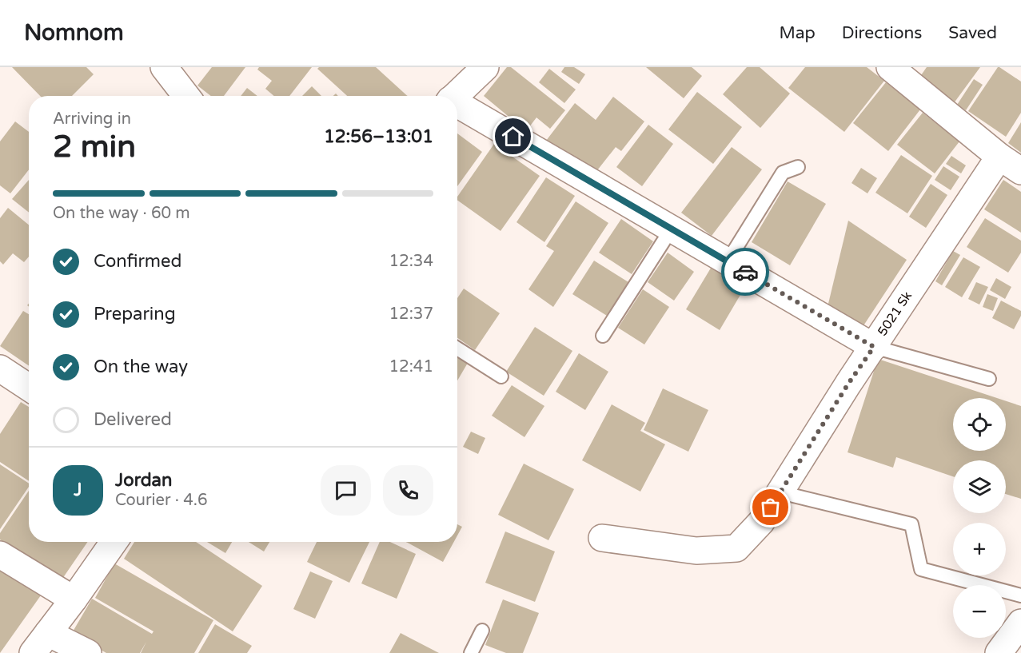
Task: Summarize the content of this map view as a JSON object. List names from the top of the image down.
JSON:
{
  "streets": {
    "street": ["5021 Sk"]
  },
  "page": {
    "header": "Nomnom",
    "nav": ["Map", "Directions", "Saved"],
    "heading": ["2 min", "Arriving in", "12:56–13:01"],
    "panel": ["Jordan", "Courier · 4.6"],
    "bar": "On the way · 60 m",
    "list": [
      ["Confirmed", "12:34"],
      ["Preparing", "12:37"],
      ["On the way", "12:41"],
      "Delivered"
    ],
    "map_buttons": ["+", "−"],
    "round": "J"
  }
}
